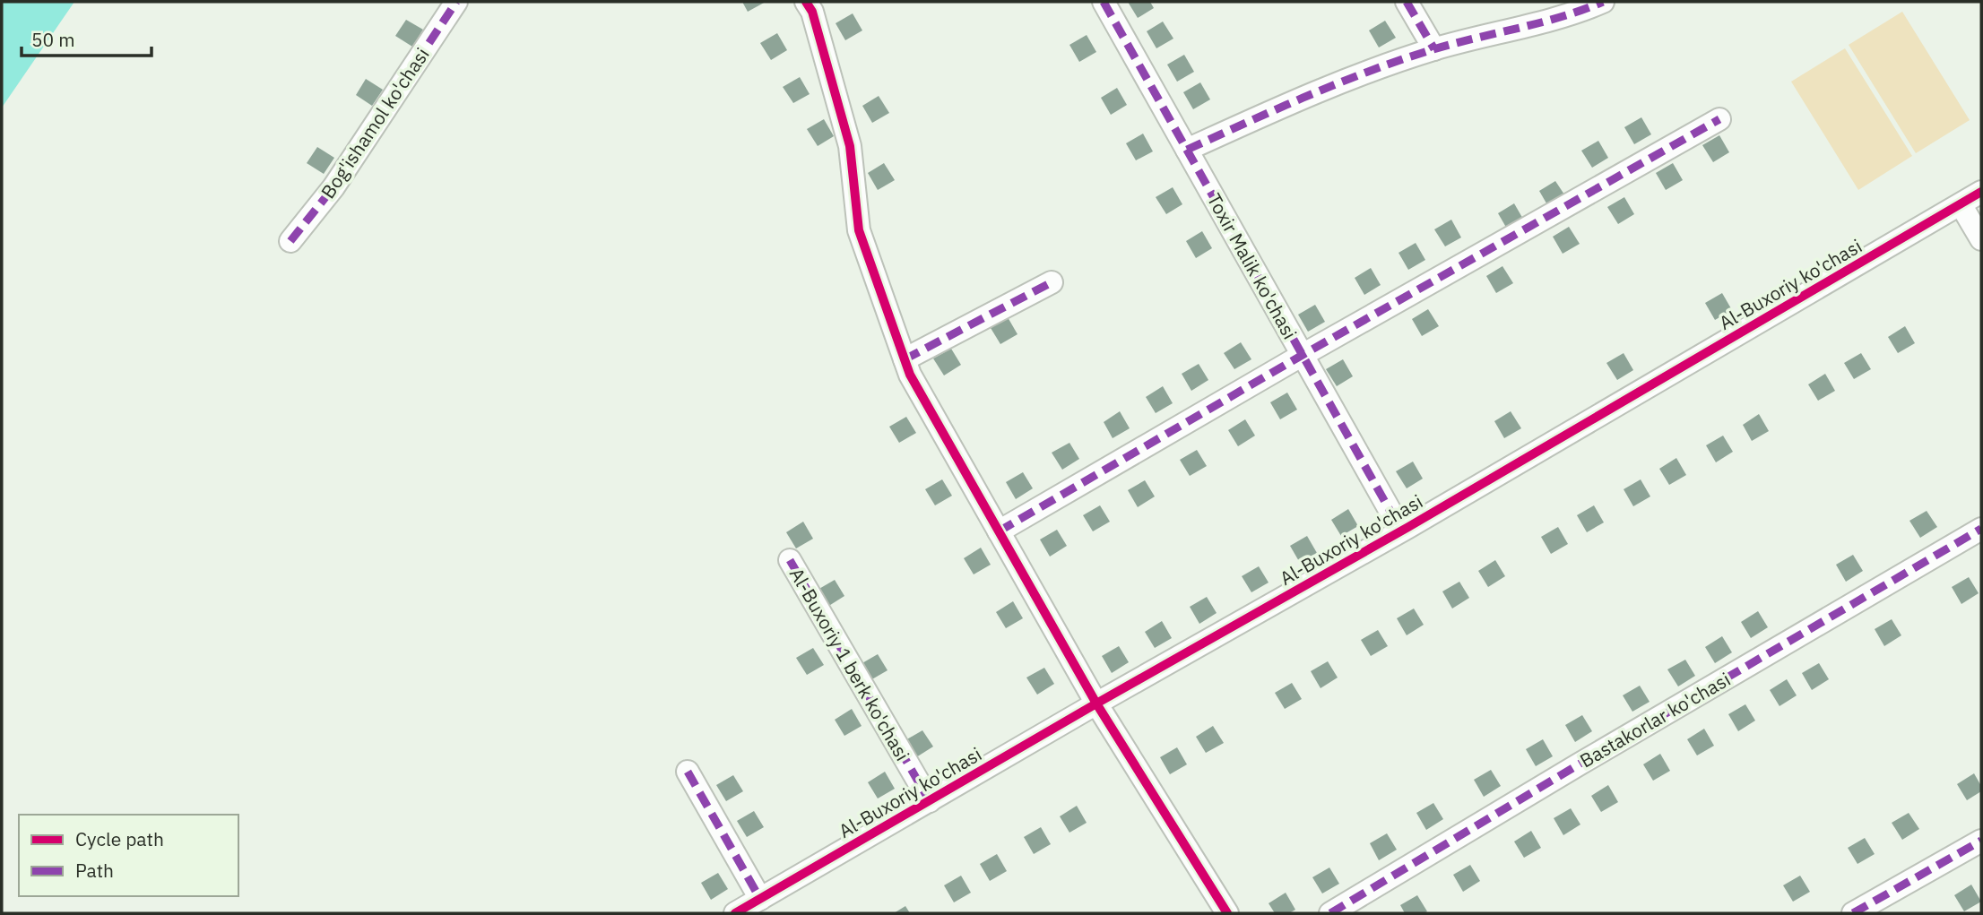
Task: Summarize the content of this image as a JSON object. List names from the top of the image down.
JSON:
{
  "streets": {
    "street": [
      "Bog'ishamol ko'chasi",
      "Toxir Malik ko'chasi",
      "Al-Buxoriy ko'chasi",
      "Al-Buxoriy 1 berk ko'chasi",
      "Bastakorlar ko'chasi"
    ]
  },
  "crossings": [
    ["Toxir Malik ko'chasi", "Al-Buxoriy ko'chasi"],
    ["Al-Buxoriy ko'chasi", "Al-Buxoriy 1 berk ko'chasi"]
  ],
  "legend": ["Cycle path", "Path"],
  "scale_bar": "50 m"
}
